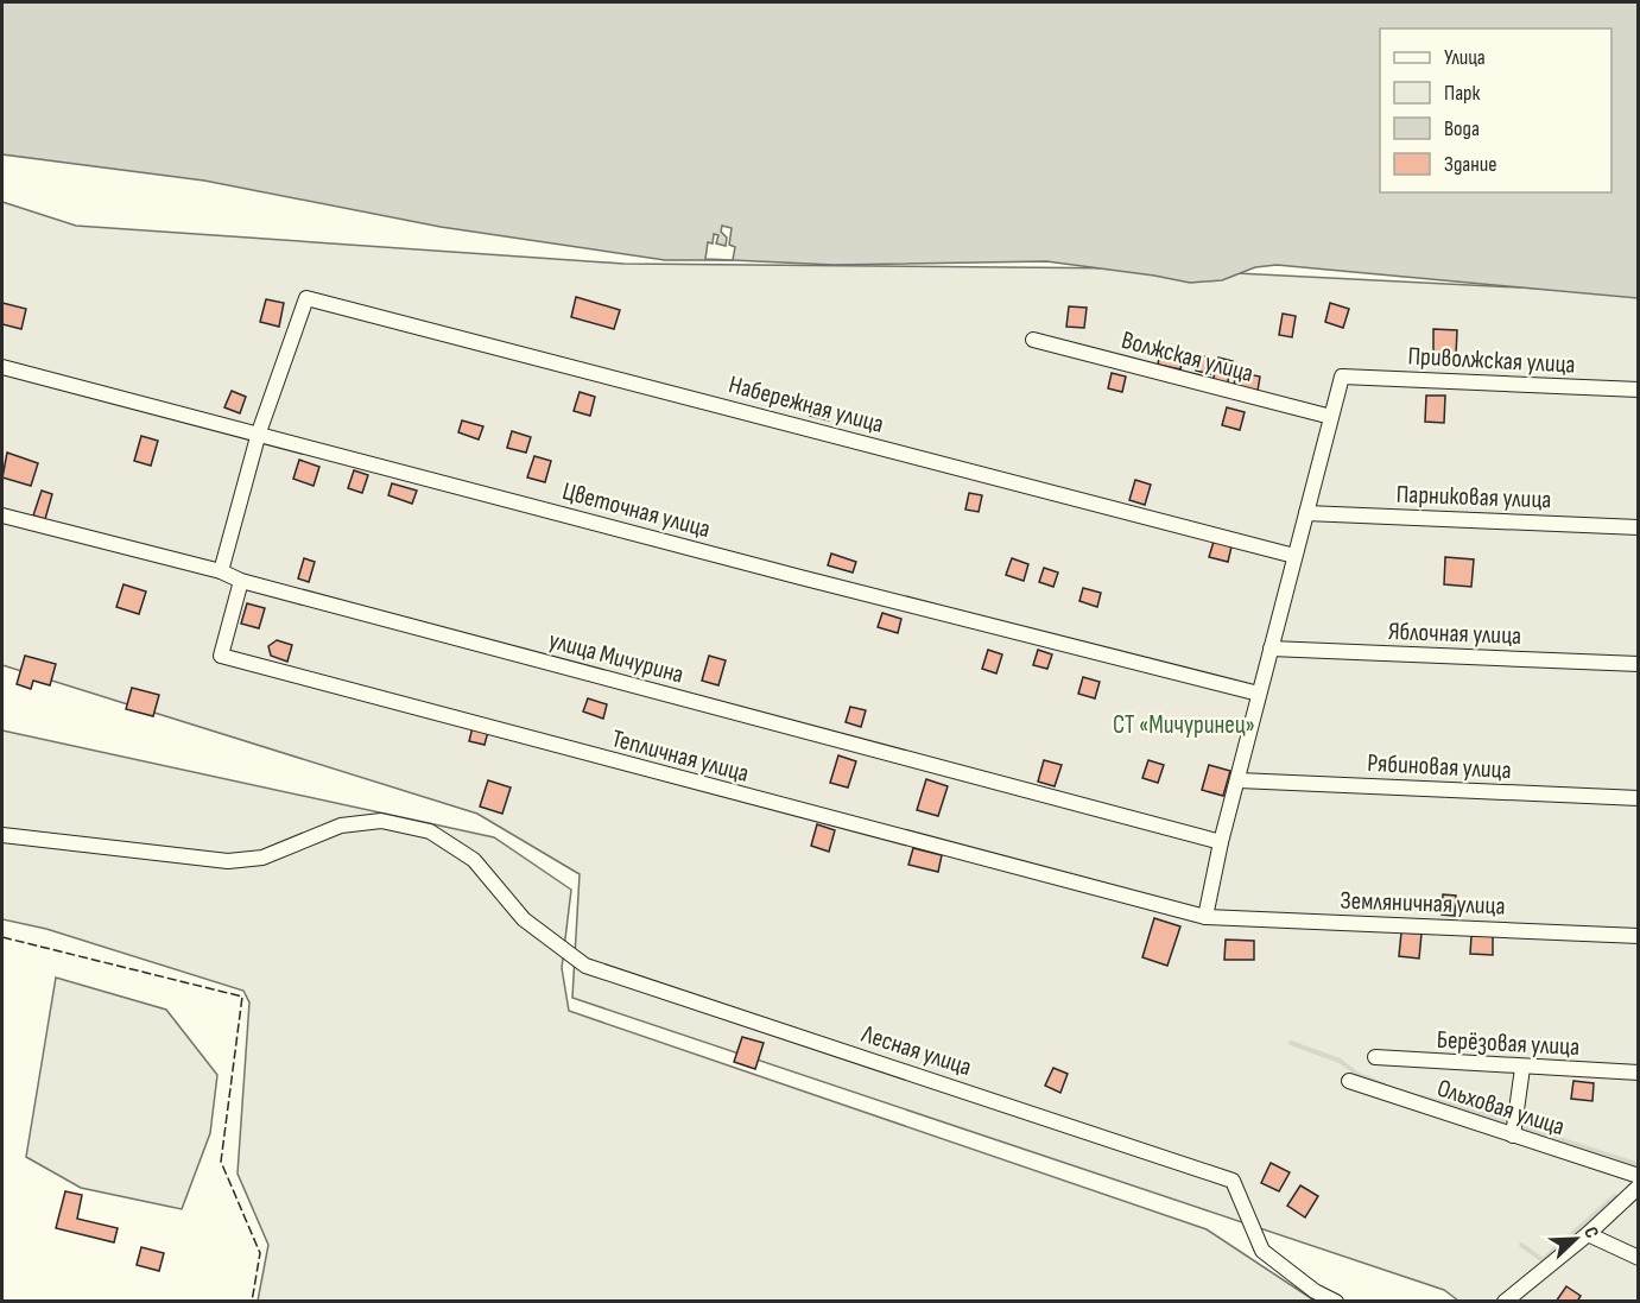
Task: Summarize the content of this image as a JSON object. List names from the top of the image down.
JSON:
{
  "streets": {
    "street": [
      "Волжская улица",
      "Приволжская улица",
      "Набережная улица",
      "Парниковая улица",
      "Цветочная улица",
      "Яблочная улица",
      "улица Мичурина",
      "Тепличная улица",
      "Рябиновая улица",
      "Земляничная улица",
      "Берёзовая улица",
      "Лесная улица",
      "Ольховая улица"
    ]
  },
  "crossings": [
    ["Волжская улица", "Приволжская улица"],
    ["Набережная улица", "Цветочная улица"],
    ["улица Мичурина", "Тепличная улица"],
    ["Тепличная улица", "Земляничная улица"]
  ],
  "parks": ["СТ «Мичуринец»"],
  "legend": [
    "Улица",
    "Парк",
    "Вода",
    "Здание"
  ],
  "north": "top right"
}
